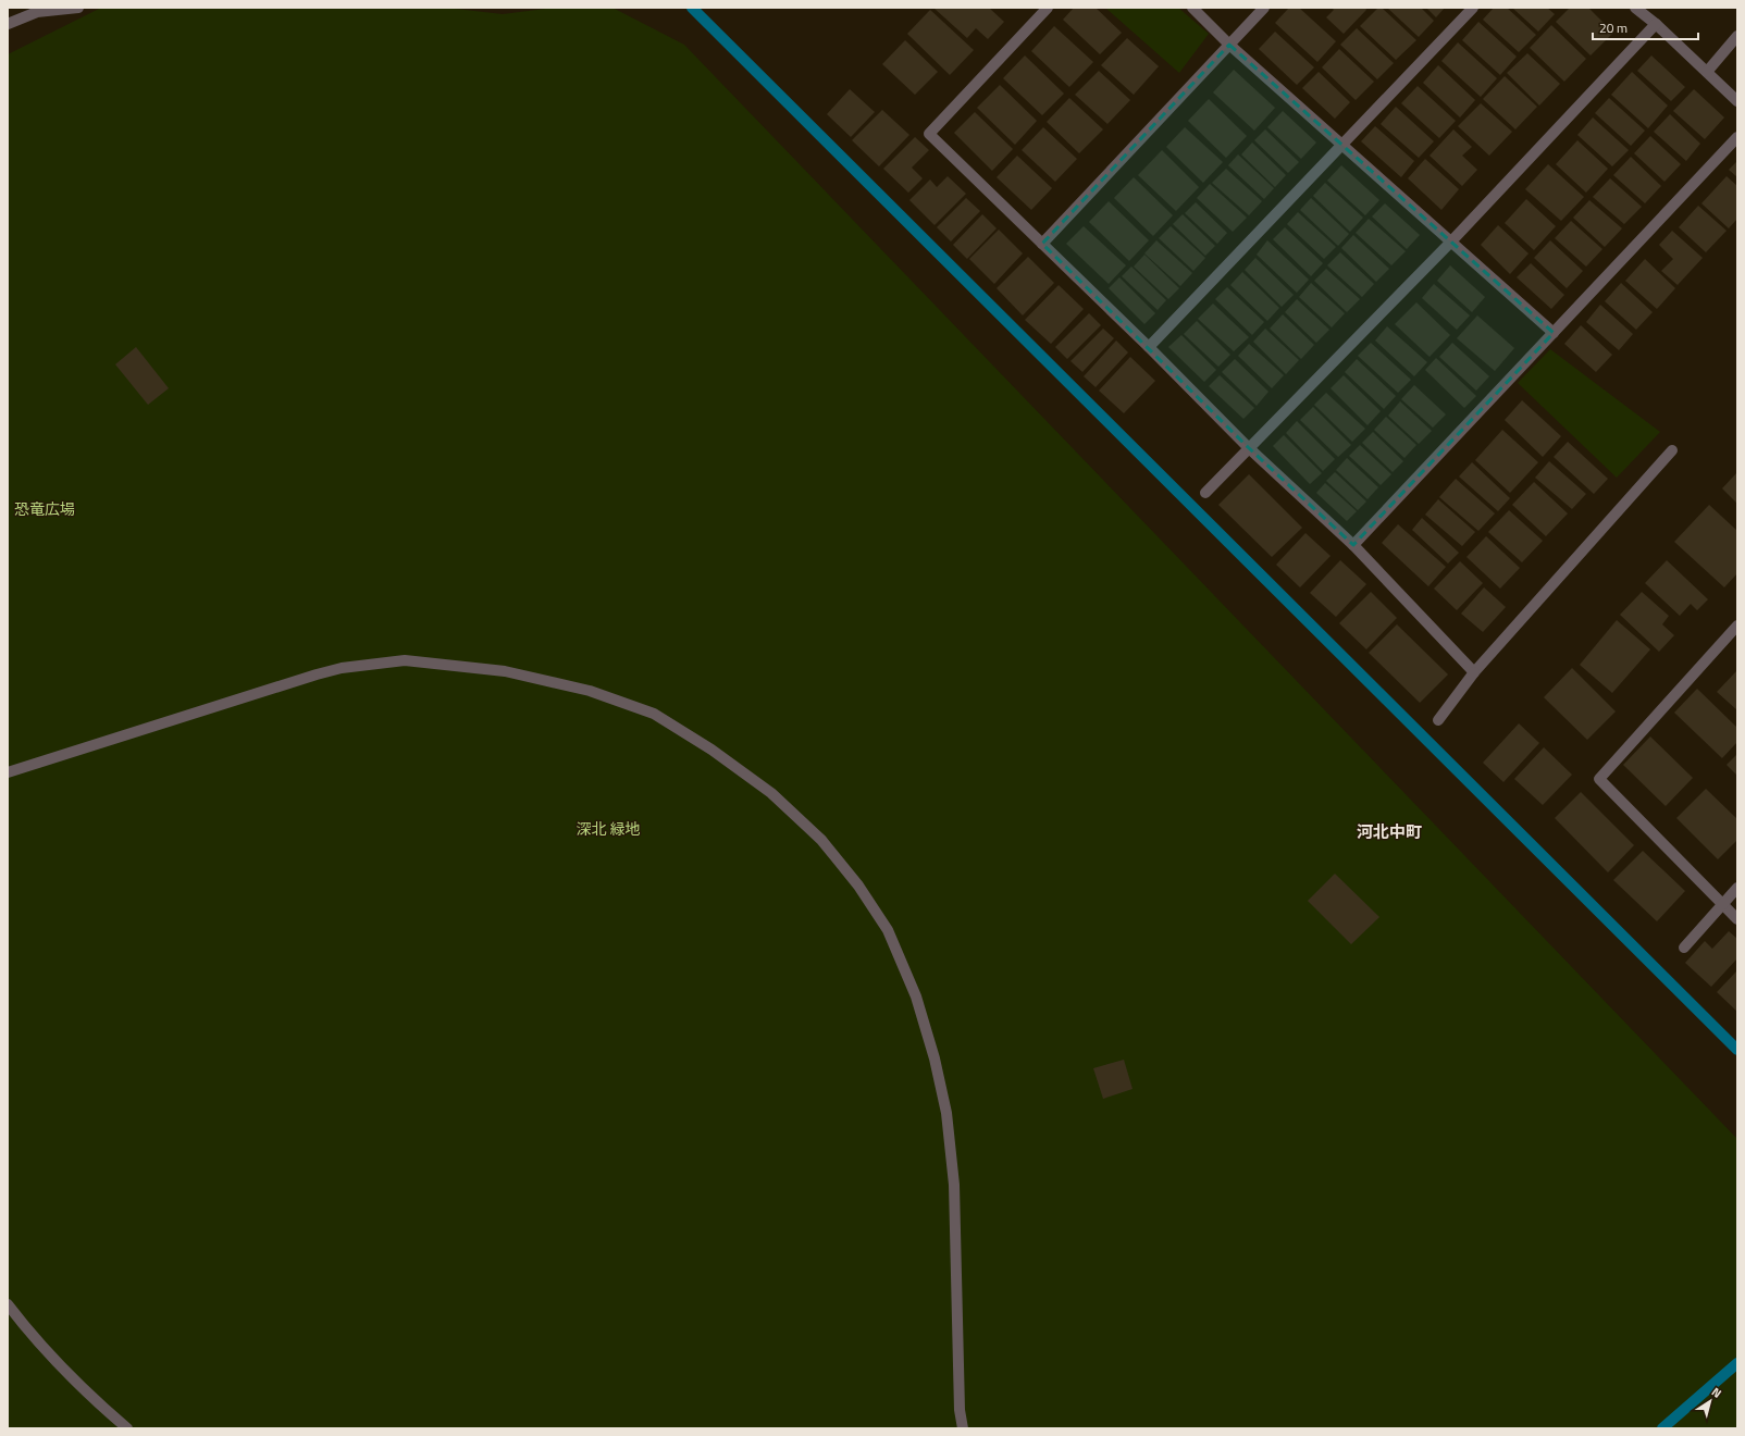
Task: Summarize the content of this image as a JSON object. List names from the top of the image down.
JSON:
{
  "districts": ["河北中町"],
  "parks": ["恐竜広場", "深北 緑地"],
  "scale_bar": "20 m",
  "north": "top right"
}
